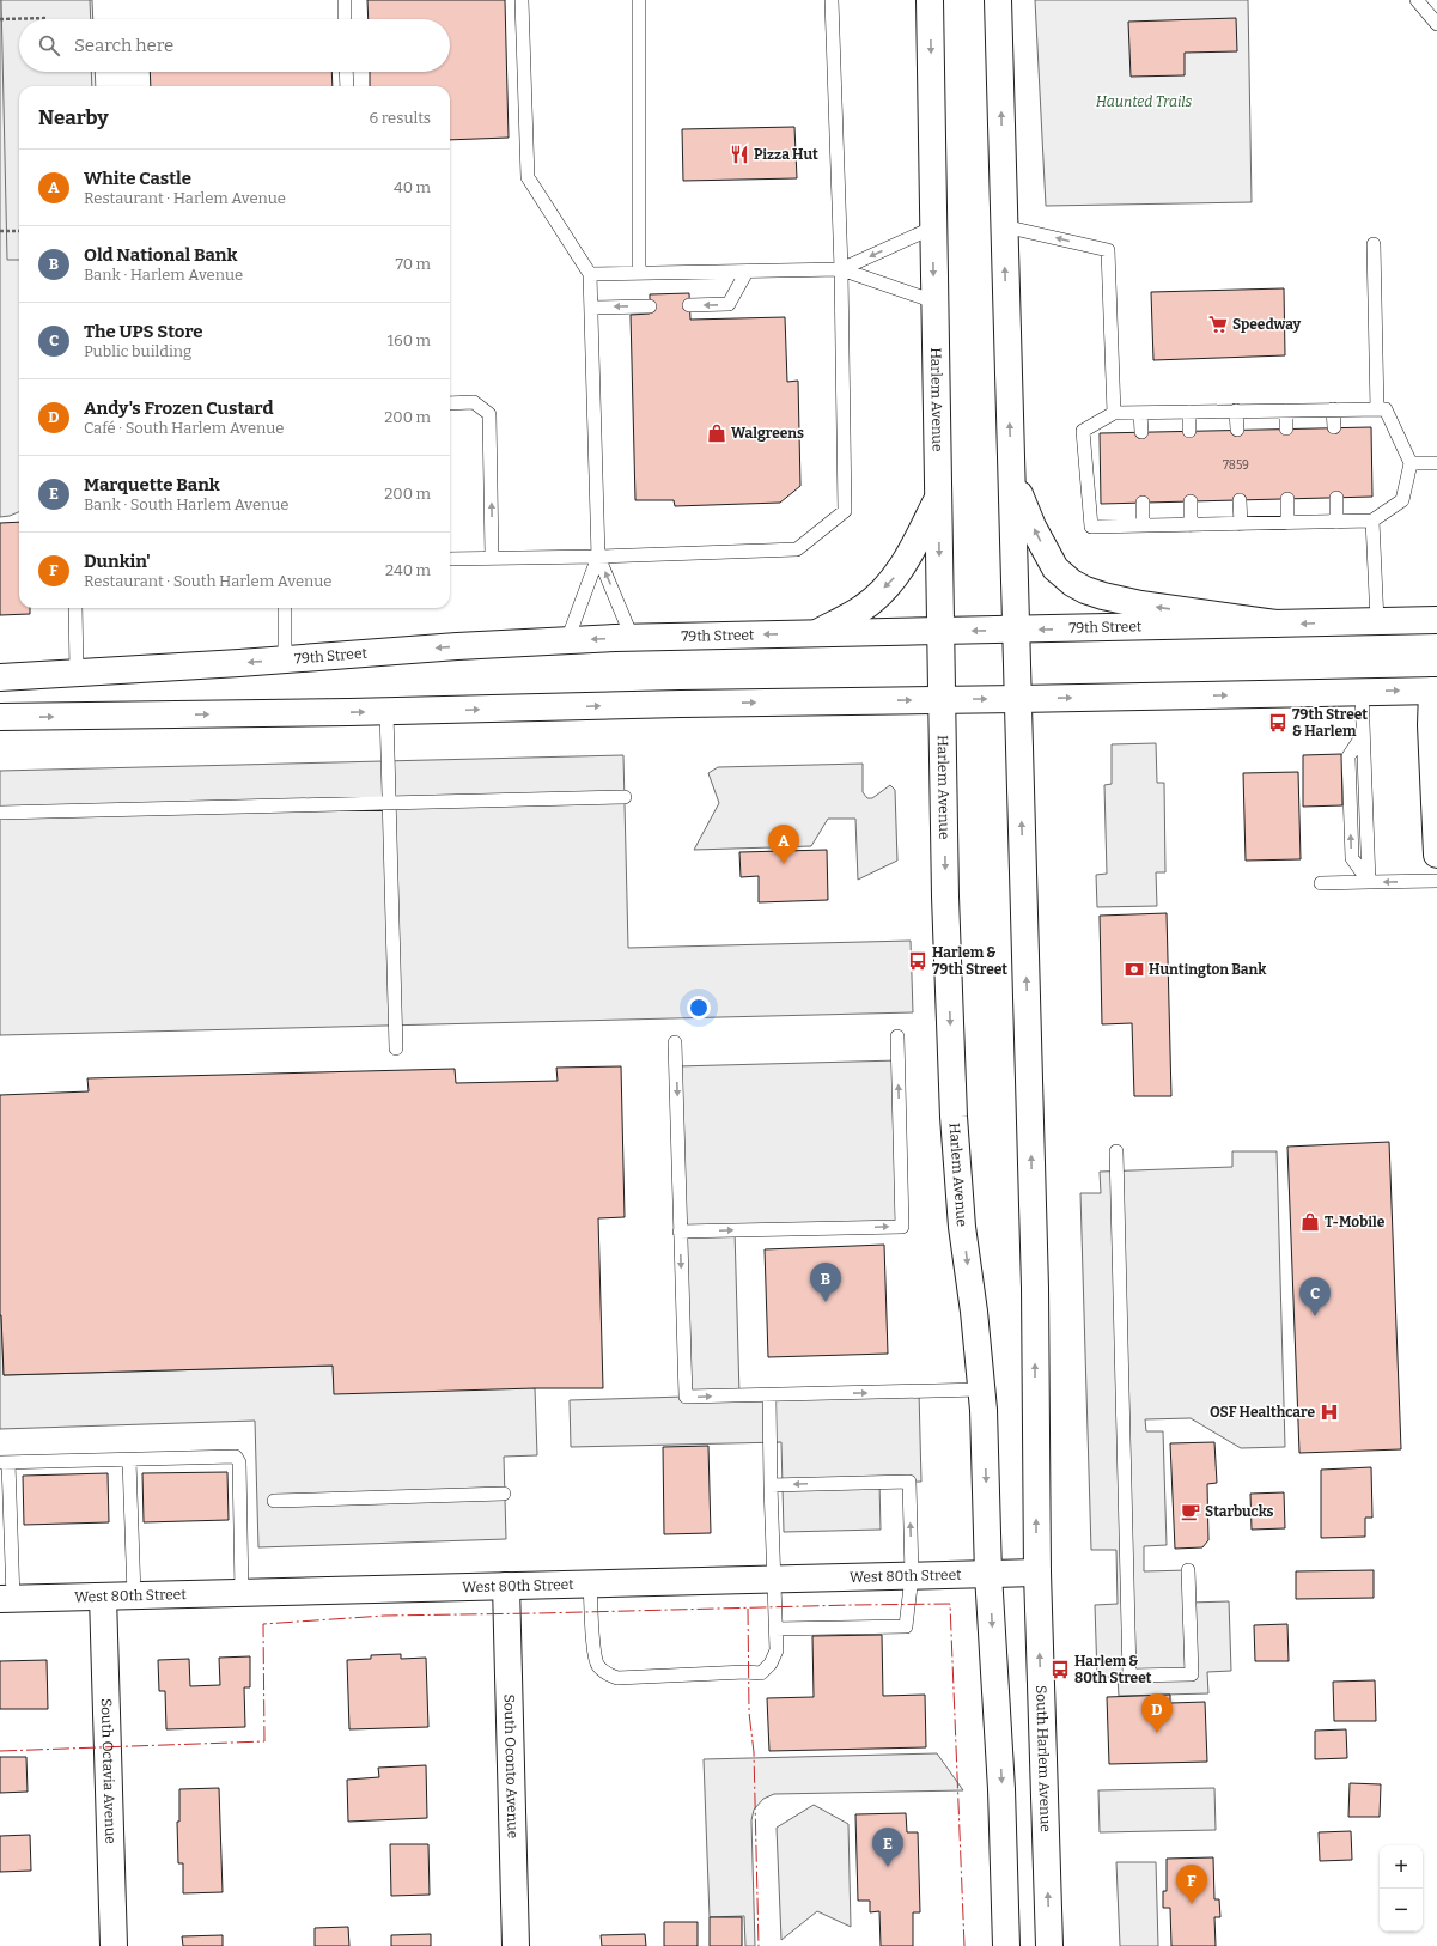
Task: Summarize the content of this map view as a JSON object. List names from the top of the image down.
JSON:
{
  "streets": {
    "main road": [
      "Harlem Avenue",
      "79th Street",
      "West 80th Street",
      "South Harlem Avenue",
      "South Oconto Avenue",
      "South Octavia Avenue"
    ]
  },
  "crossings": [
    ["Harlem Avenue", "79th Street"],
    ["Harlem Avenue", "West 80th Street"],
    ["West 80th Street", "South Harlem Avenue"],
    ["West 80th Street", "South Oconto Avenue"],
    ["West 80th Street", "South Octavia Avenue"]
  ],
  "parks": ["Haunted Trails"],
  "places": {
    "restaurant": ["Pizza Hut"],
    "supermarket": ["Speedway"],
    "shop": ["Walgreens", "T-Mobile"],
    "bus stop": ["79th Street & Harlem", "Harlem & 79th Street", "Harlem & 80th Street"],
    "bank": ["Huntington Bank"],
    "hospital": ["OSF Healthcare"],
    "cafe": ["Starbucks"]
  },
  "house_numbers": ["7859"],
  "page": {
    "search": "Search here",
    "heading": ["Nearby", "6 results"],
    "list": [
      {
        "mark": "A",
        "name": "White Castle",
        "note": "Restaurant · Harlem Avenue",
        "value": "40 m"
      },
      {
        "mark": "B",
        "name": "Old National Bank",
        "note": "Bank · Harlem Avenue",
        "value": "70 m"
      },
      {
        "mark": "C",
        "name": "The UPS Store",
        "note": "Public building",
        "value": "160 m"
      },
      {
        "mark": "D",
        "name": "Andy's Frozen Custard",
        "note": "Café · South Harlem Avenue",
        "value": "200 m"
      },
      {
        "mark": "E",
        "name": "Marquette Bank",
        "note": "Bank · South Harlem Avenue",
        "value": "200 m"
      },
      {
        "mark": "F",
        "name": "Dunkin'",
        "note": "Restaurant · South Harlem Avenue",
        "value": "240 m"
      }
    ],
    "pins": [
      "A",
      "B",
      "C",
      "D",
      "E",
      "F"
    ],
    "map_buttons": ["+", "−"]
  }
}
